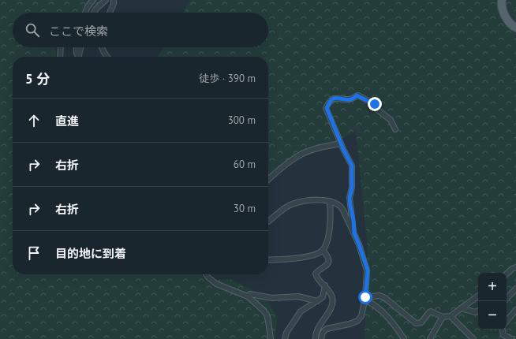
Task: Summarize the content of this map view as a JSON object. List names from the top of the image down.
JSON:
{
  "page": {
    "search": "ここで検索",
    "heading": ["5 分", "徒歩 · 390 m"],
    "list": [
      ["直進", "300 m"],
      ["右折", "60 m"],
      ["右折", "30 m"],
      "目的地に到着"
    ],
    "map_buttons": ["+", "−"]
  }
}
